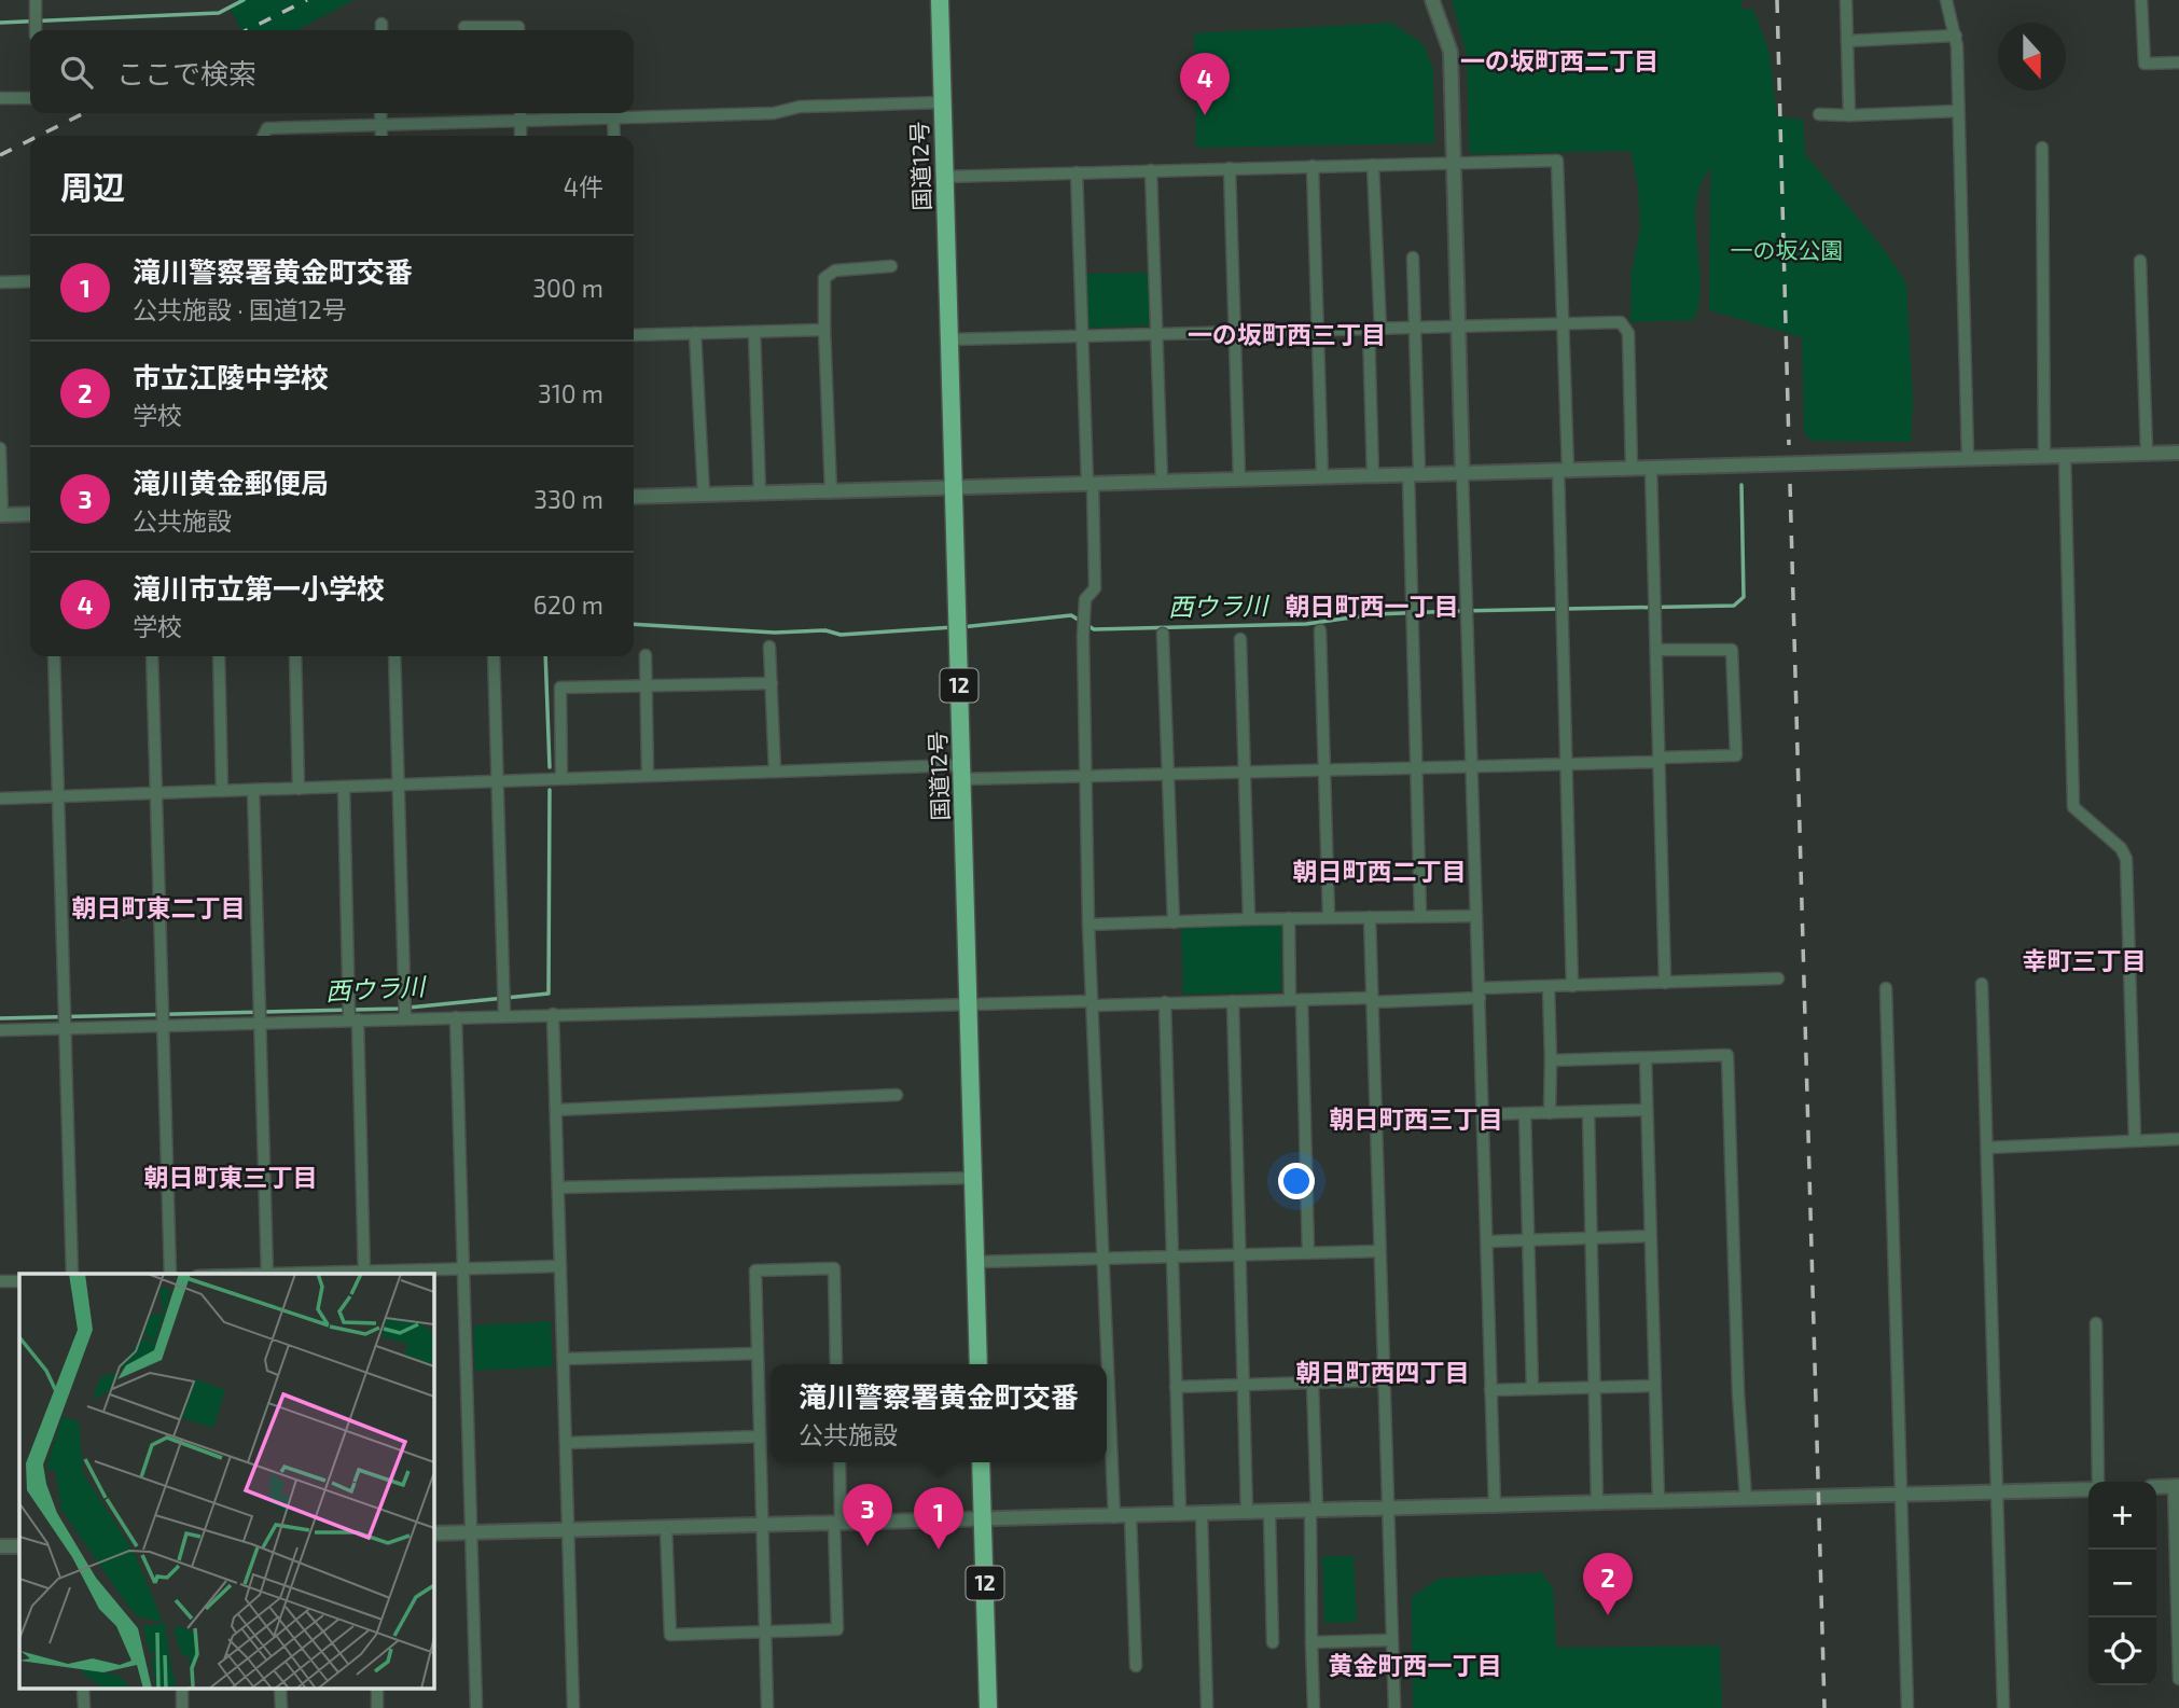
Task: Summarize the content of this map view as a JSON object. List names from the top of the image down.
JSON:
{
  "streets": {
    "highway": ["国道12号", "12"]
  },
  "districts": [
    "一の坂町西二丁目",
    "一の坂町西三丁目",
    "朝日町西一丁目",
    "朝日町西二丁目",
    "朝日町東二丁目",
    "幸町三丁目",
    "朝日町西三丁目",
    "朝日町東三丁目",
    "朝日町西四丁目",
    "黄金町西一丁目"
  ],
  "water": ["西ウラ川"],
  "parks": ["一の坂公園"],
  "north": "bottom",
  "page": {
    "search": "ここで検索",
    "pins": [
      "4",
      "3",
      "1",
      "2"
    ],
    "heading": ["周辺", "4件"],
    "list": [
      {
        "mark": "1",
        "name": "滝川警察署黄金町交番",
        "note": "公共施設 · 国道12号",
        "value": "300 m"
      },
      {
        "mark": "2",
        "name": "市立江陵中学校",
        "note": "学校",
        "value": "310 m"
      },
      {
        "mark": "3",
        "name": "滝川黄金郵便局",
        "note": "公共施設",
        "value": "330 m"
      },
      {
        "mark": "4",
        "name": "滝川市立第一小学校",
        "note": "学校",
        "value": "620 m"
      }
    ],
    "popup": ["滝川警察署黄金町交番", "公共施設"],
    "map_buttons": ["+", "−"]
  }
}
